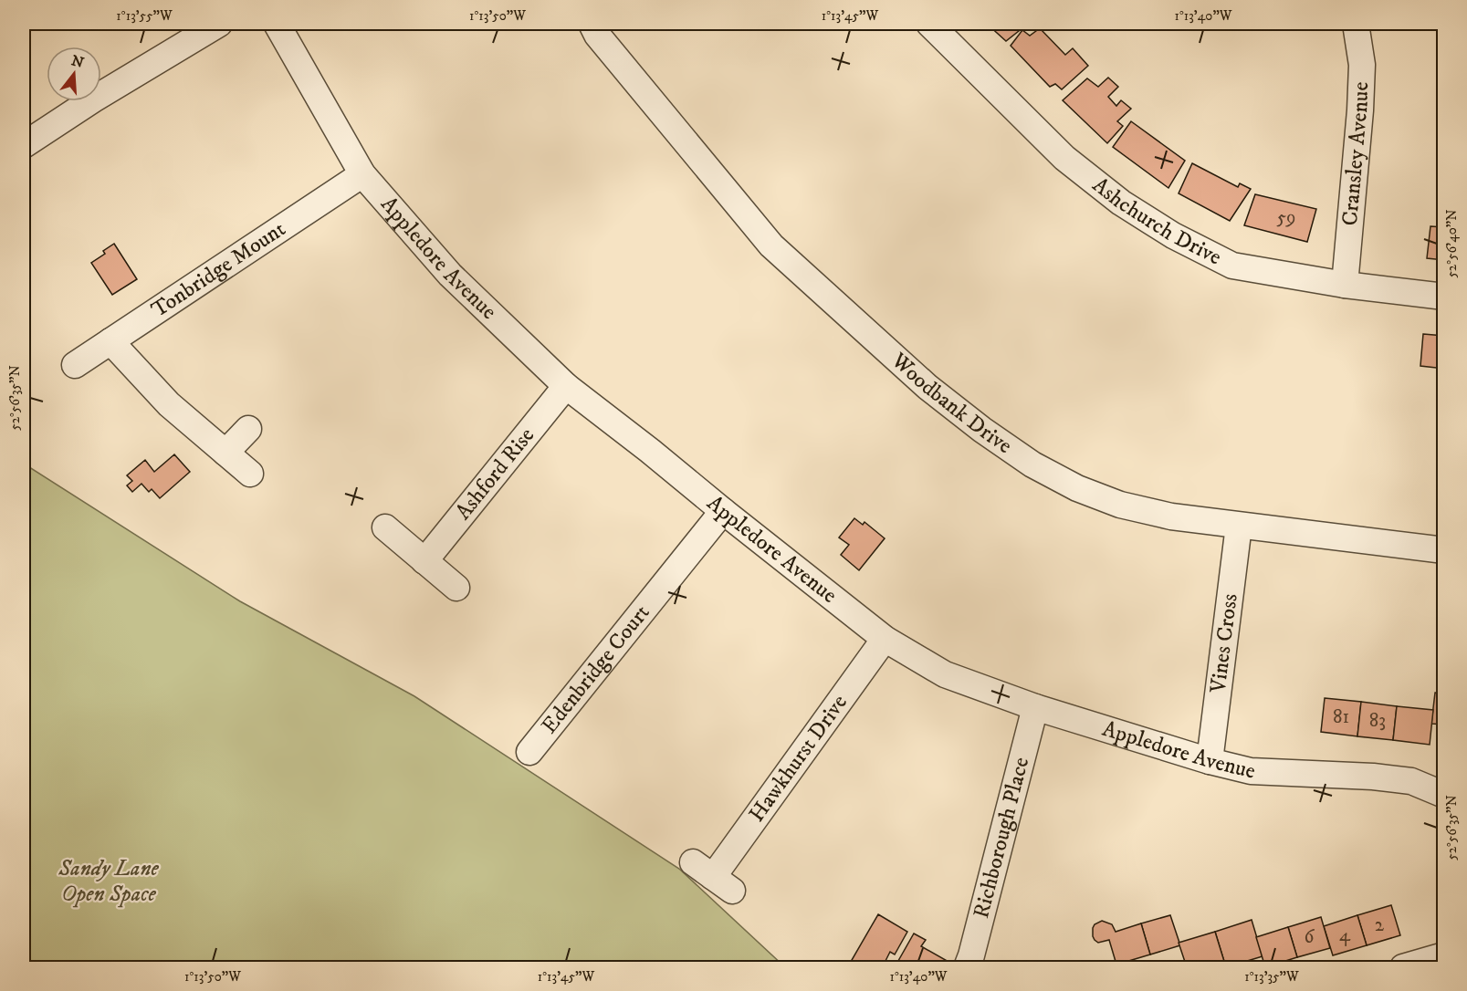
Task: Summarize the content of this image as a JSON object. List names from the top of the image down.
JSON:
{
  "streets": {
    "street": [
      "Cransley Avenue",
      "Ashchurch Drive",
      "Appledore Avenue",
      "Tonbridge Mount",
      "Woodbank Drive",
      "Ashford Rise",
      "Vines Cross",
      "Edenbridge Court",
      "Hawkhurst Drive",
      "Richborough Place"
    ]
  },
  "crossings": [
    ["Cransley Avenue", "Ashchurch Drive"],
    ["Appledore Avenue", "Tonbridge Mount"],
    ["Appledore Avenue", "Ashford Rise"],
    ["Appledore Avenue", "Vines Cross"],
    ["Appledore Avenue", "Edenbridge Court"],
    ["Appledore Avenue", "Hawkhurst Drive"],
    ["Appledore Avenue", "Richborough Place"],
    ["Woodbank Drive", "Vines Cross"]
  ],
  "parks": ["Sandy Lane Open Space"],
  "house_numbers": [
    "59",
    "81",
    "83",
    "2",
    "4",
    "6"
  ],
  "north": "top",
  "coordinates": [
    "1°13'55\"W",
    "1°13'50\"W",
    "1°13'45\"W",
    "1°13'40\"W",
    "52°56'40\"N",
    "52°56'35\"N",
    "1°13'35\"W"
  ]
}
